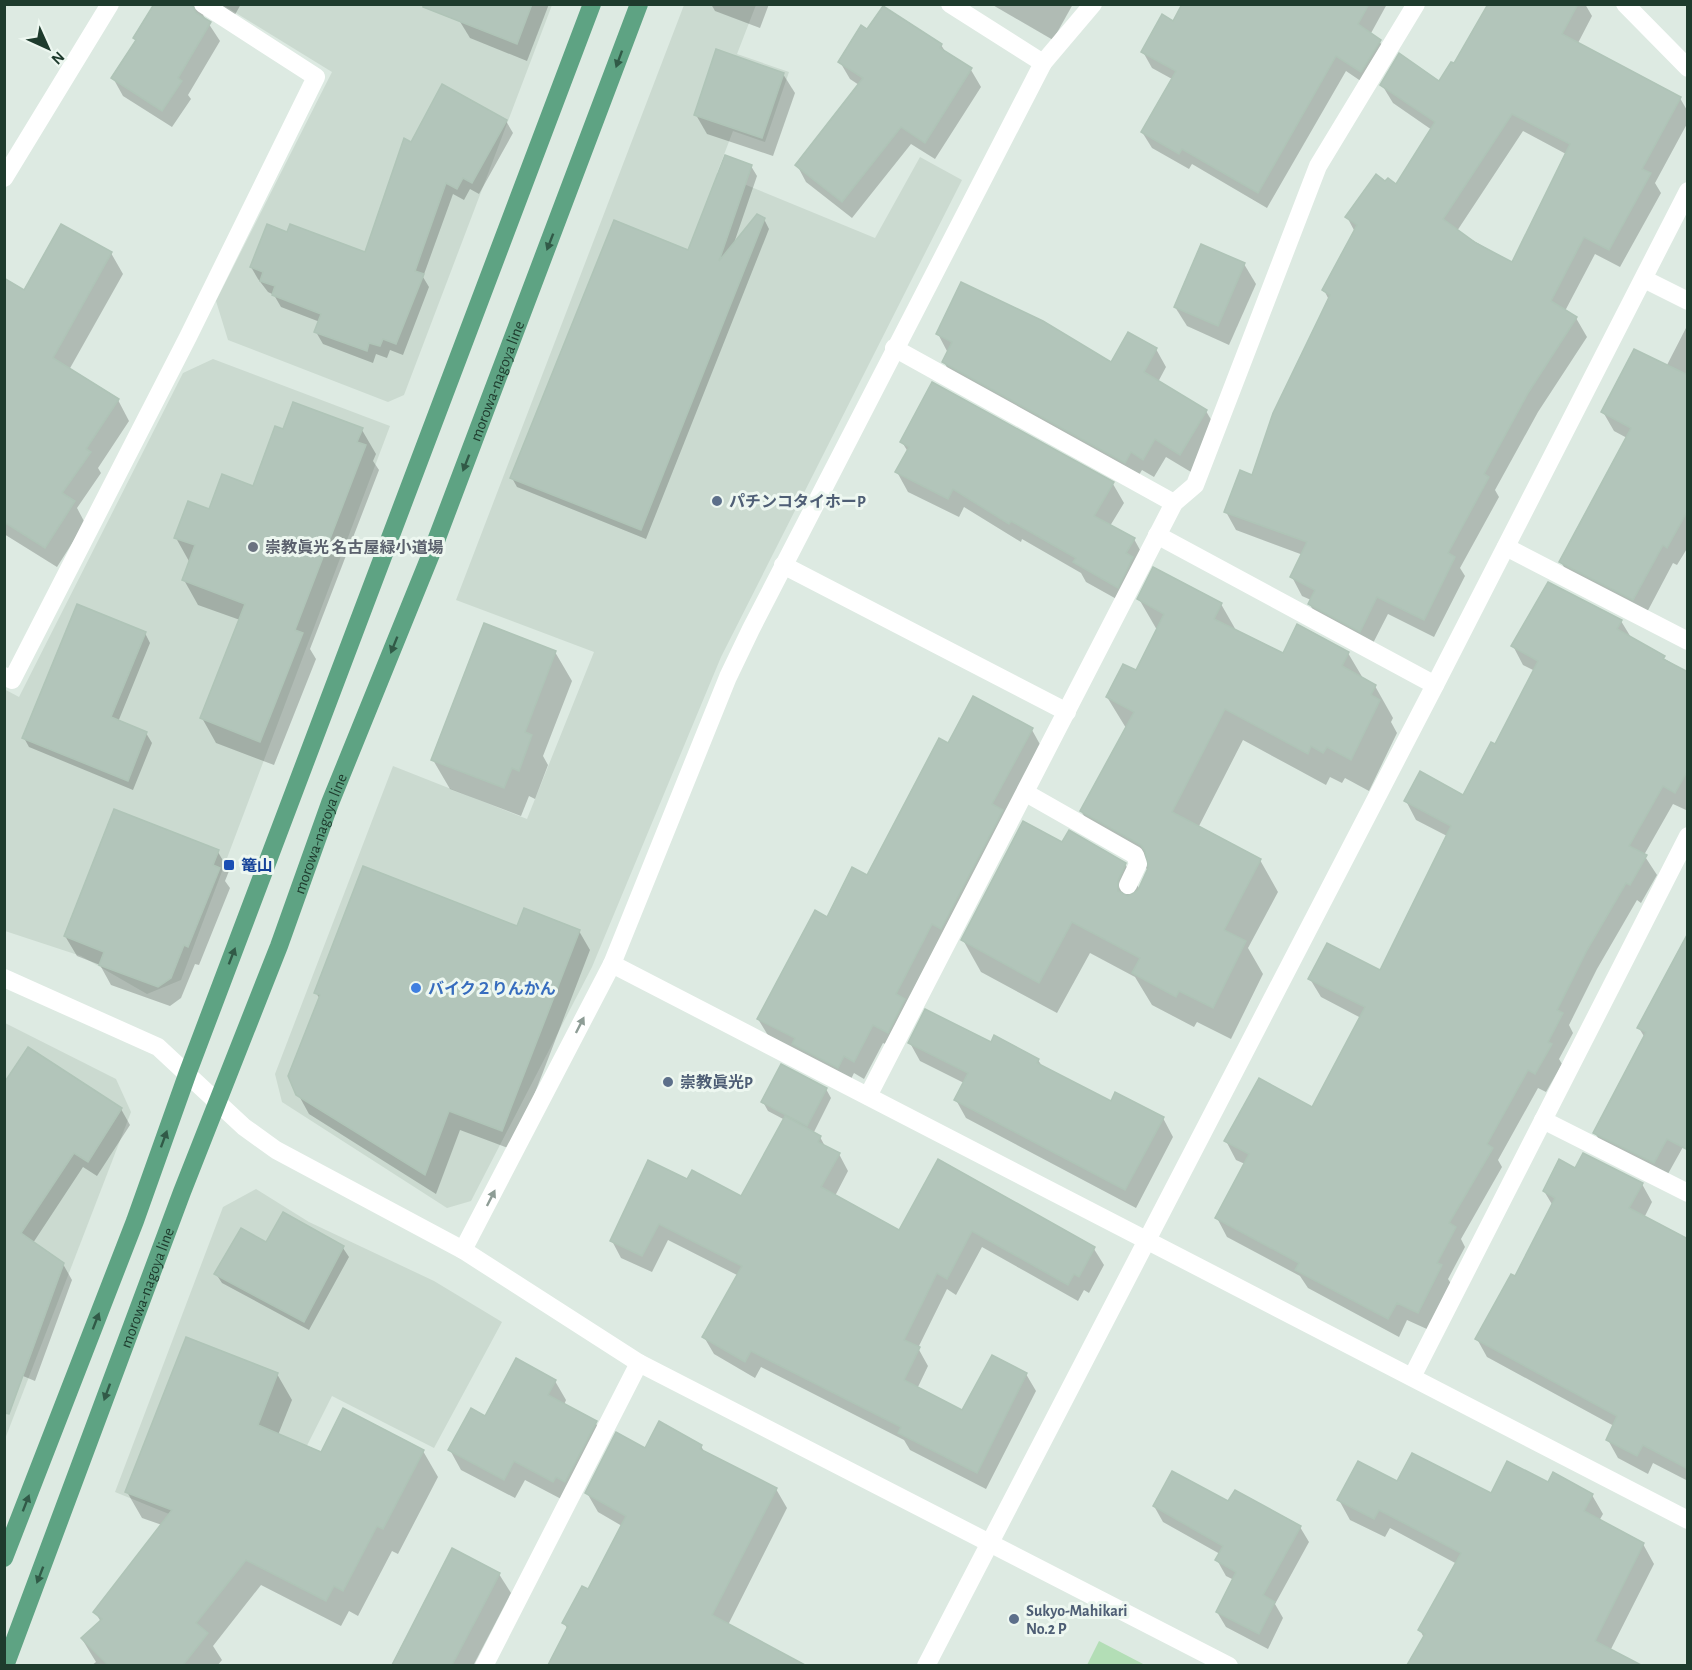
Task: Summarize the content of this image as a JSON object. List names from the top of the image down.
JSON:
{
  "streets": {
    "main road": ["morowa-nagoya line"]
  },
  "places": {
    "other": [
      "パチンコタイホーP",
      "崇教眞光 名古屋緑小道場",
      "バイク２りんかん",
      "崇教眞光P",
      "Sukyo-Mahikari No.2 P"
    ],
    "transit": ["篭山"]
  },
  "north": "bottom right"
}
